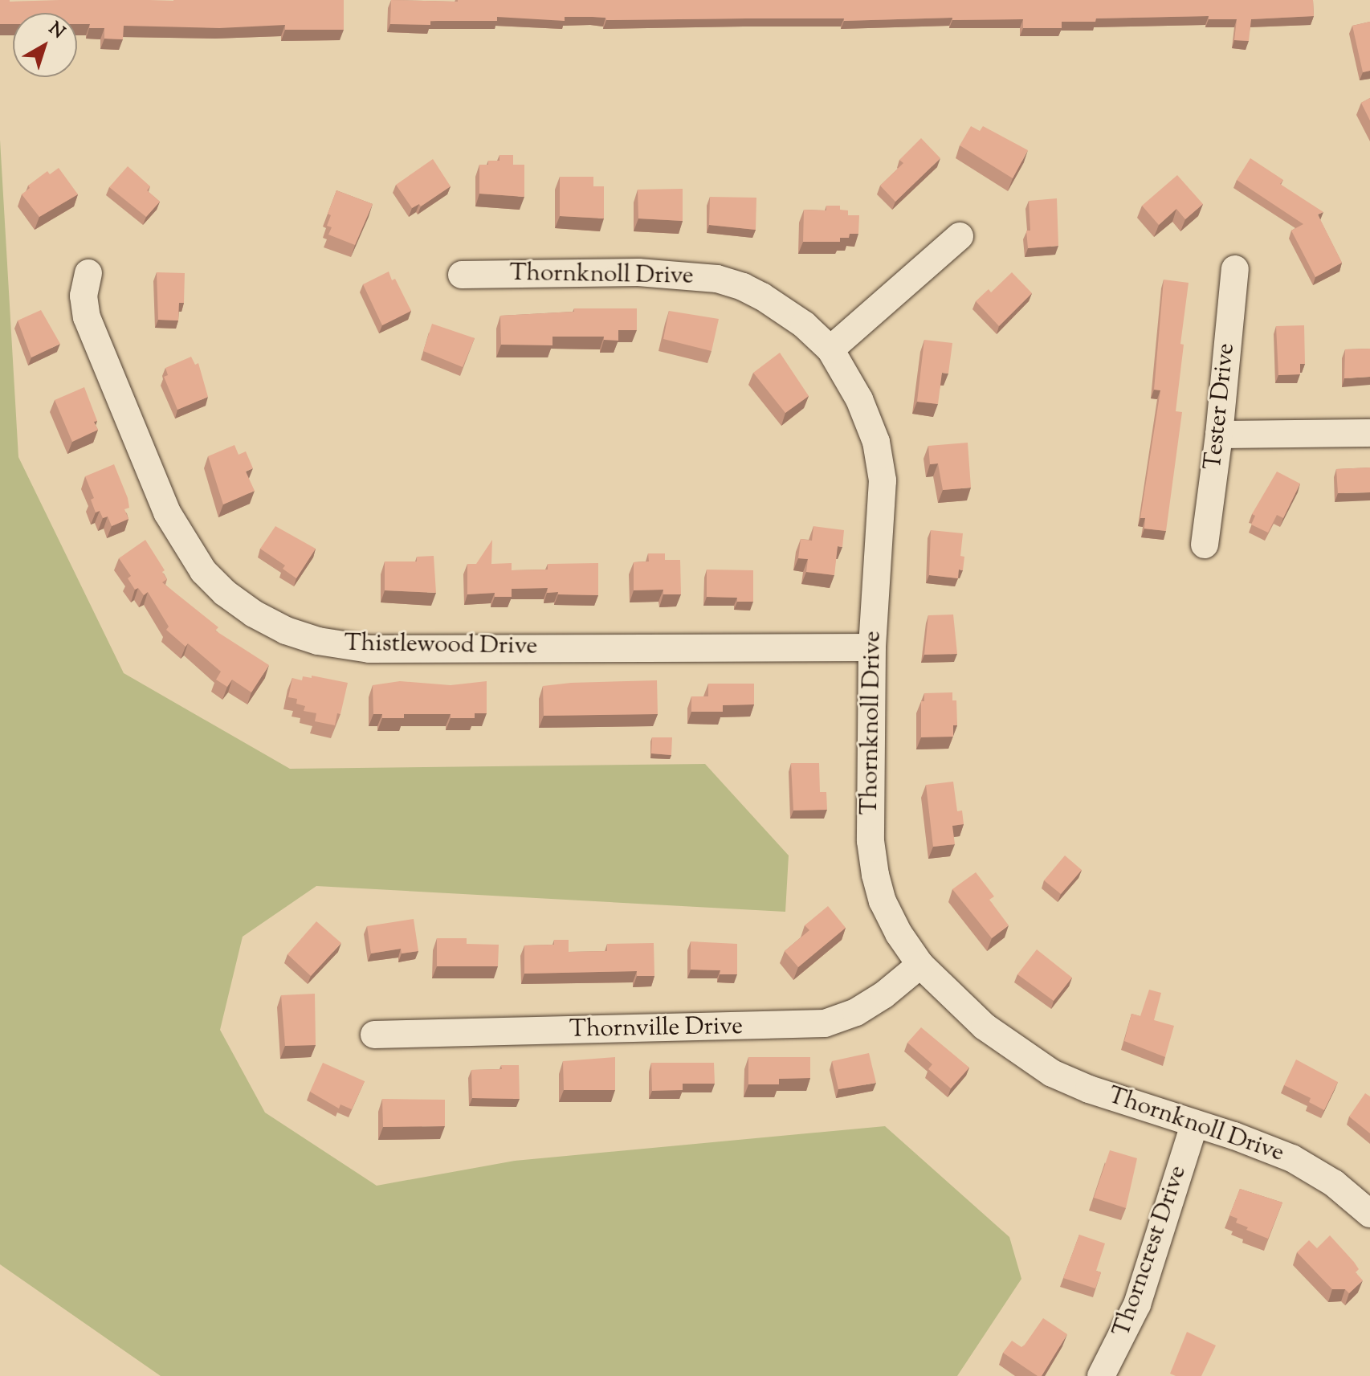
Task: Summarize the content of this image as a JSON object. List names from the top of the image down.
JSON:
{
  "streets": {
    "street": [
      "Thornknoll Drive",
      "Tester Drive",
      "Thistlewood Drive",
      "Thornville Drive",
      "Thorncrest Drive"
    ]
  },
  "crossings": [
    ["Thornknoll Drive", "Thistlewood Drive"],
    ["Thornknoll Drive", "Thornville Drive"],
    ["Thornknoll Drive", "Thorncrest Drive"]
  ],
  "north": "top right"
}
